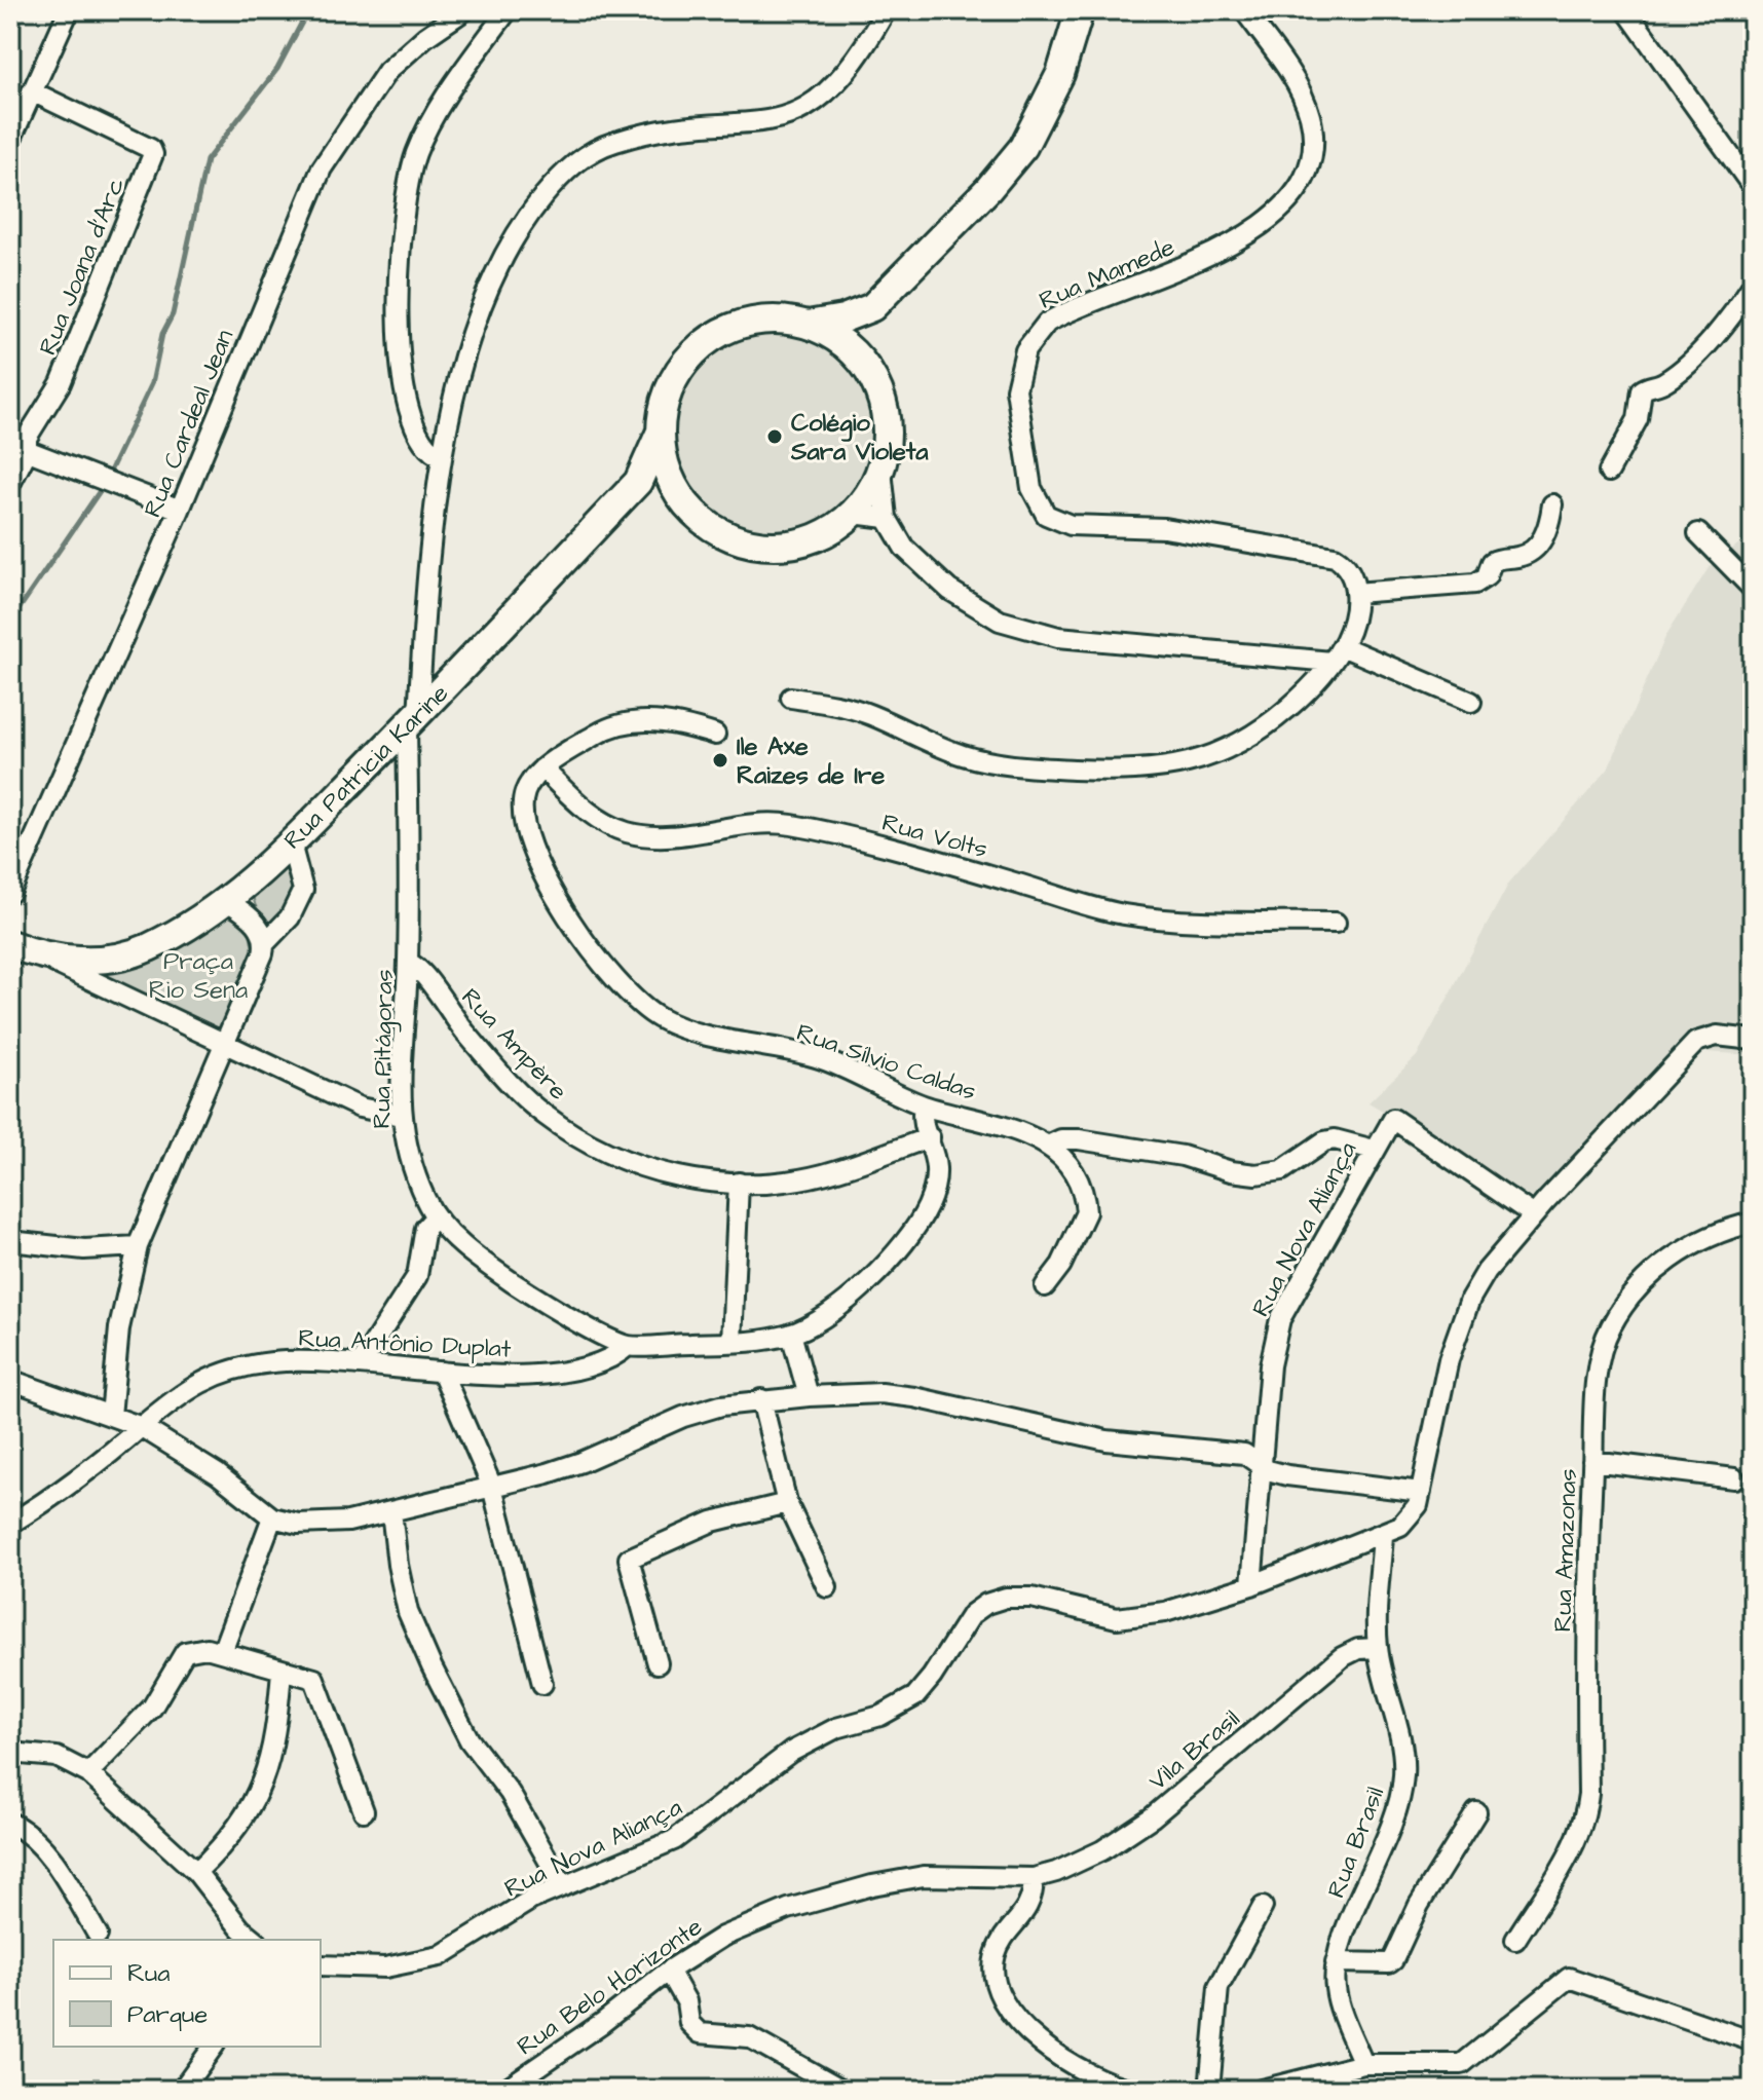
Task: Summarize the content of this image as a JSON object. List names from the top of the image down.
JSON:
{
  "streets": {
    "main road": ["Rua Patricia Karine"],
    "street": [
      "Rua Joana d'Arc",
      "Rua Mamede",
      "Rua Cardeal Jean",
      "Rua Volts",
      "Rua Ampère",
      "Rua Pitágoras",
      "Rua Sílvio Caldas",
      "Rua Nova Aliança",
      "Rua Antônio Duplat",
      "Rua Amazonas",
      "Vila Brasil",
      "Rua Brasil",
      "Rua Belo Horizonte"
    ]
  },
  "crossings": [
    ["Rua Patricia Karine", "Rua Pitágoras"],
    ["Rua Volts", "Rua Sílvio Caldas"],
    ["Rua Ampère", "Rua Pitágoras"],
    ["Rua Pitágoras", "Rua Sílvio Caldas"],
    ["Rua Pitágoras", "Rua Antônio Duplat"],
    ["Rua Nova Aliança", "Rua Brasil"],
    ["Vila Brasil", "Rua Brasil"],
    ["Vila Brasil", "Rua Belo Horizonte"]
  ],
  "parks": ["Praça Rio Sena"],
  "places": ["Colégio Sara Violeta", "Ile Axe Raizes de Ire"],
  "legend": ["Rua", "Parque"]
}
